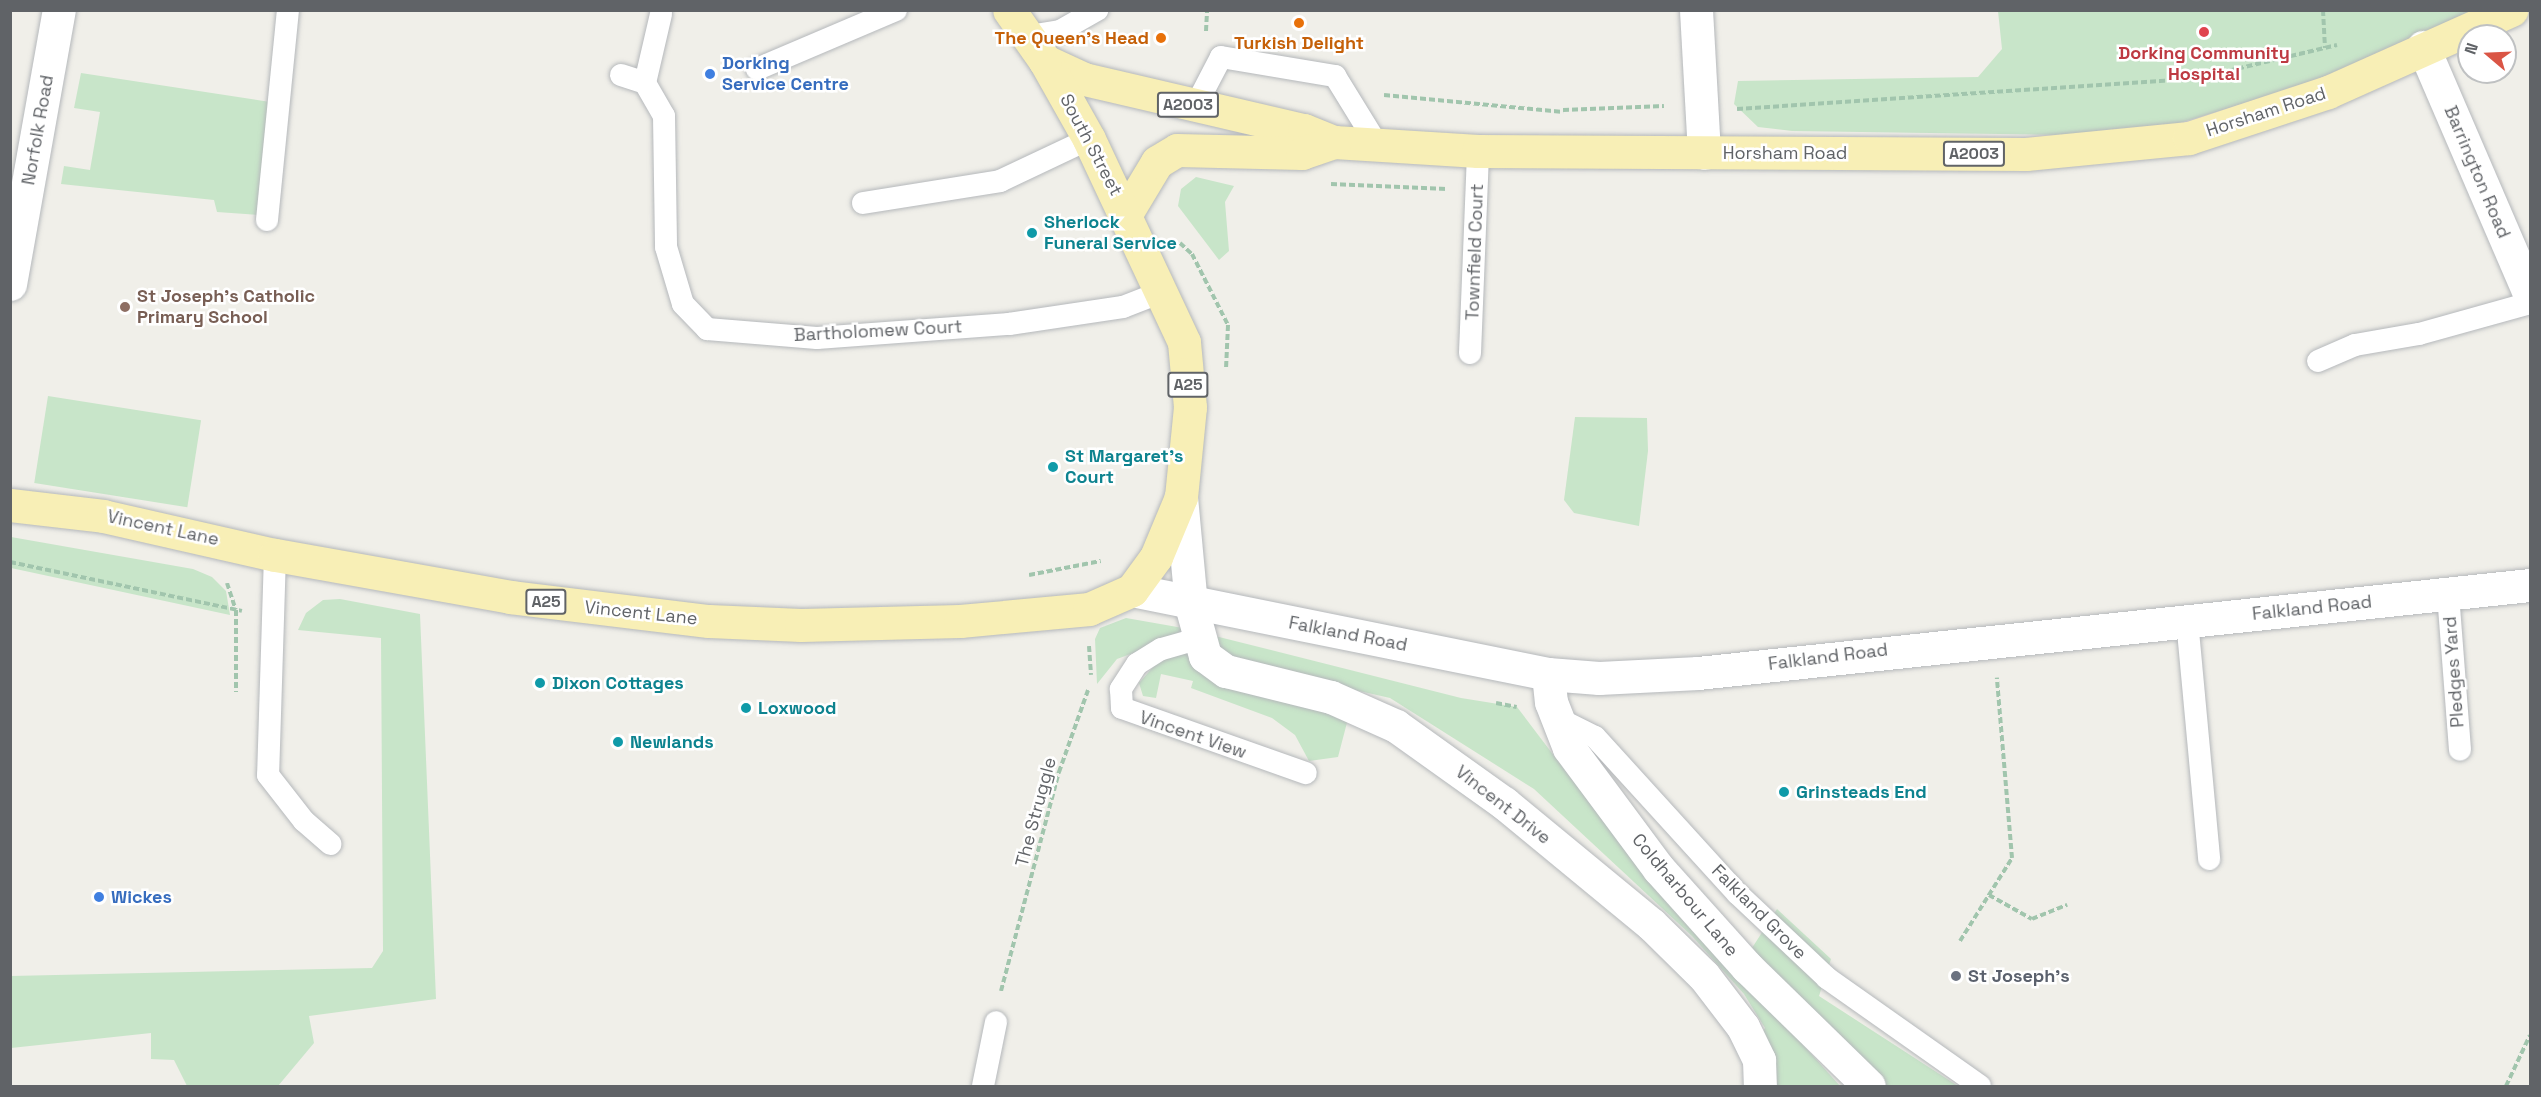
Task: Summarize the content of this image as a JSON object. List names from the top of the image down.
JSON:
{
  "streets": {
    "main road": [
      "A2003",
      "Horsham Road",
      "South Street",
      "A25",
      "Vincent Lane"
    ],
    "street": [
      "Norfolk Road",
      "Barrington Road",
      "Falkland Road",
      "Vincent Drive",
      "Coldharbour Lane"
    ],
    "lane": [
      "Townfield Court",
      "Bartholomew Court",
      "Pledges Yard",
      "Vincent View",
      "Falkland Grove"
    ],
    "path": ["The Struggle"]
  },
  "crossings": [
    ["A2003", "Horsham Road"],
    ["A2003", "South Street"],
    ["Horsham Road", "South Street"],
    ["Horsham Road", "Barrington Road"],
    ["Horsham Road", "Townfield Court"],
    ["South Street", "Bartholomew Court"],
    ["South Street", "Vincent Lane"],
    ["South Street", "Falkland Road"],
    ["South Street", "Vincent Drive"],
    ["Vincent Lane", "Falkland Road"],
    ["Vincent Lane", "The Struggle"],
    ["Falkland Road", "Pledges Yard"],
    ["Falkland Road", "Vincent Drive"],
    ["Falkland Road", "Coldharbour Lane"],
    ["Vincent View", "Vincent Drive"],
    ["Coldharbour Lane", "Falkland Grove"]
  ],
  "places": [
    "Turkish Delight",
    "Dorking Community Hospital",
    "The Queen's Head",
    "Dorking Service Centre",
    "Sherlock Funeral Service",
    "St Joseph's Catholic Primary School",
    "St Margaret's Court",
    "Dixon Cottages",
    "Loxwood",
    "Newlands",
    "Grinsteads End",
    "Wickes",
    "St Joseph's"
  ],
  "north": "left"
}
